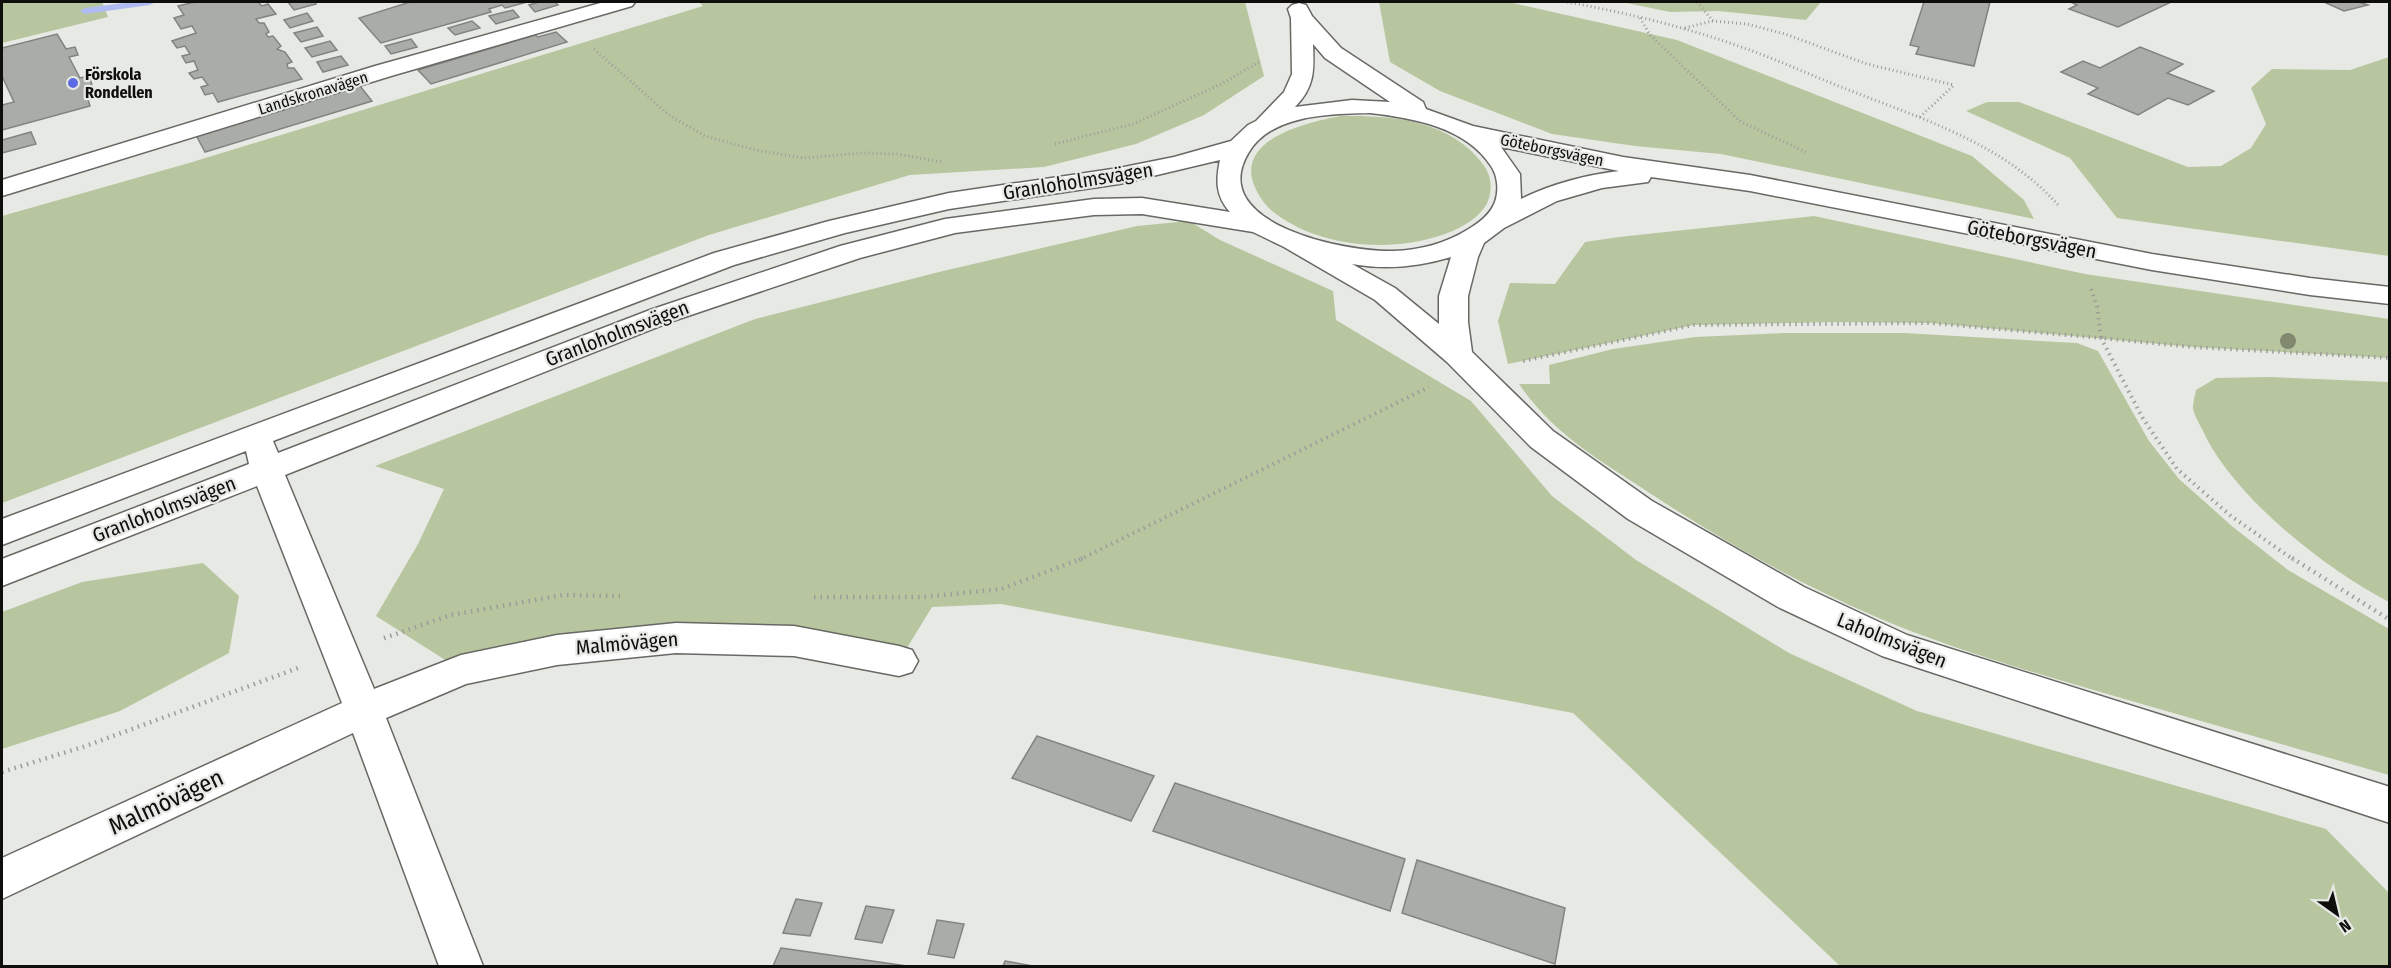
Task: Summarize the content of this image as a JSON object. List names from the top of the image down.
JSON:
{
  "streets": {
    "street": [
      "Landskronavägen",
      "Göteborgsvägen",
      "Granloholmsvägen",
      "Laholmsvägen",
      "Malmövägen"
    ]
  },
  "places": ["Förskola Rondellen"],
  "north": "bottom right"
}
